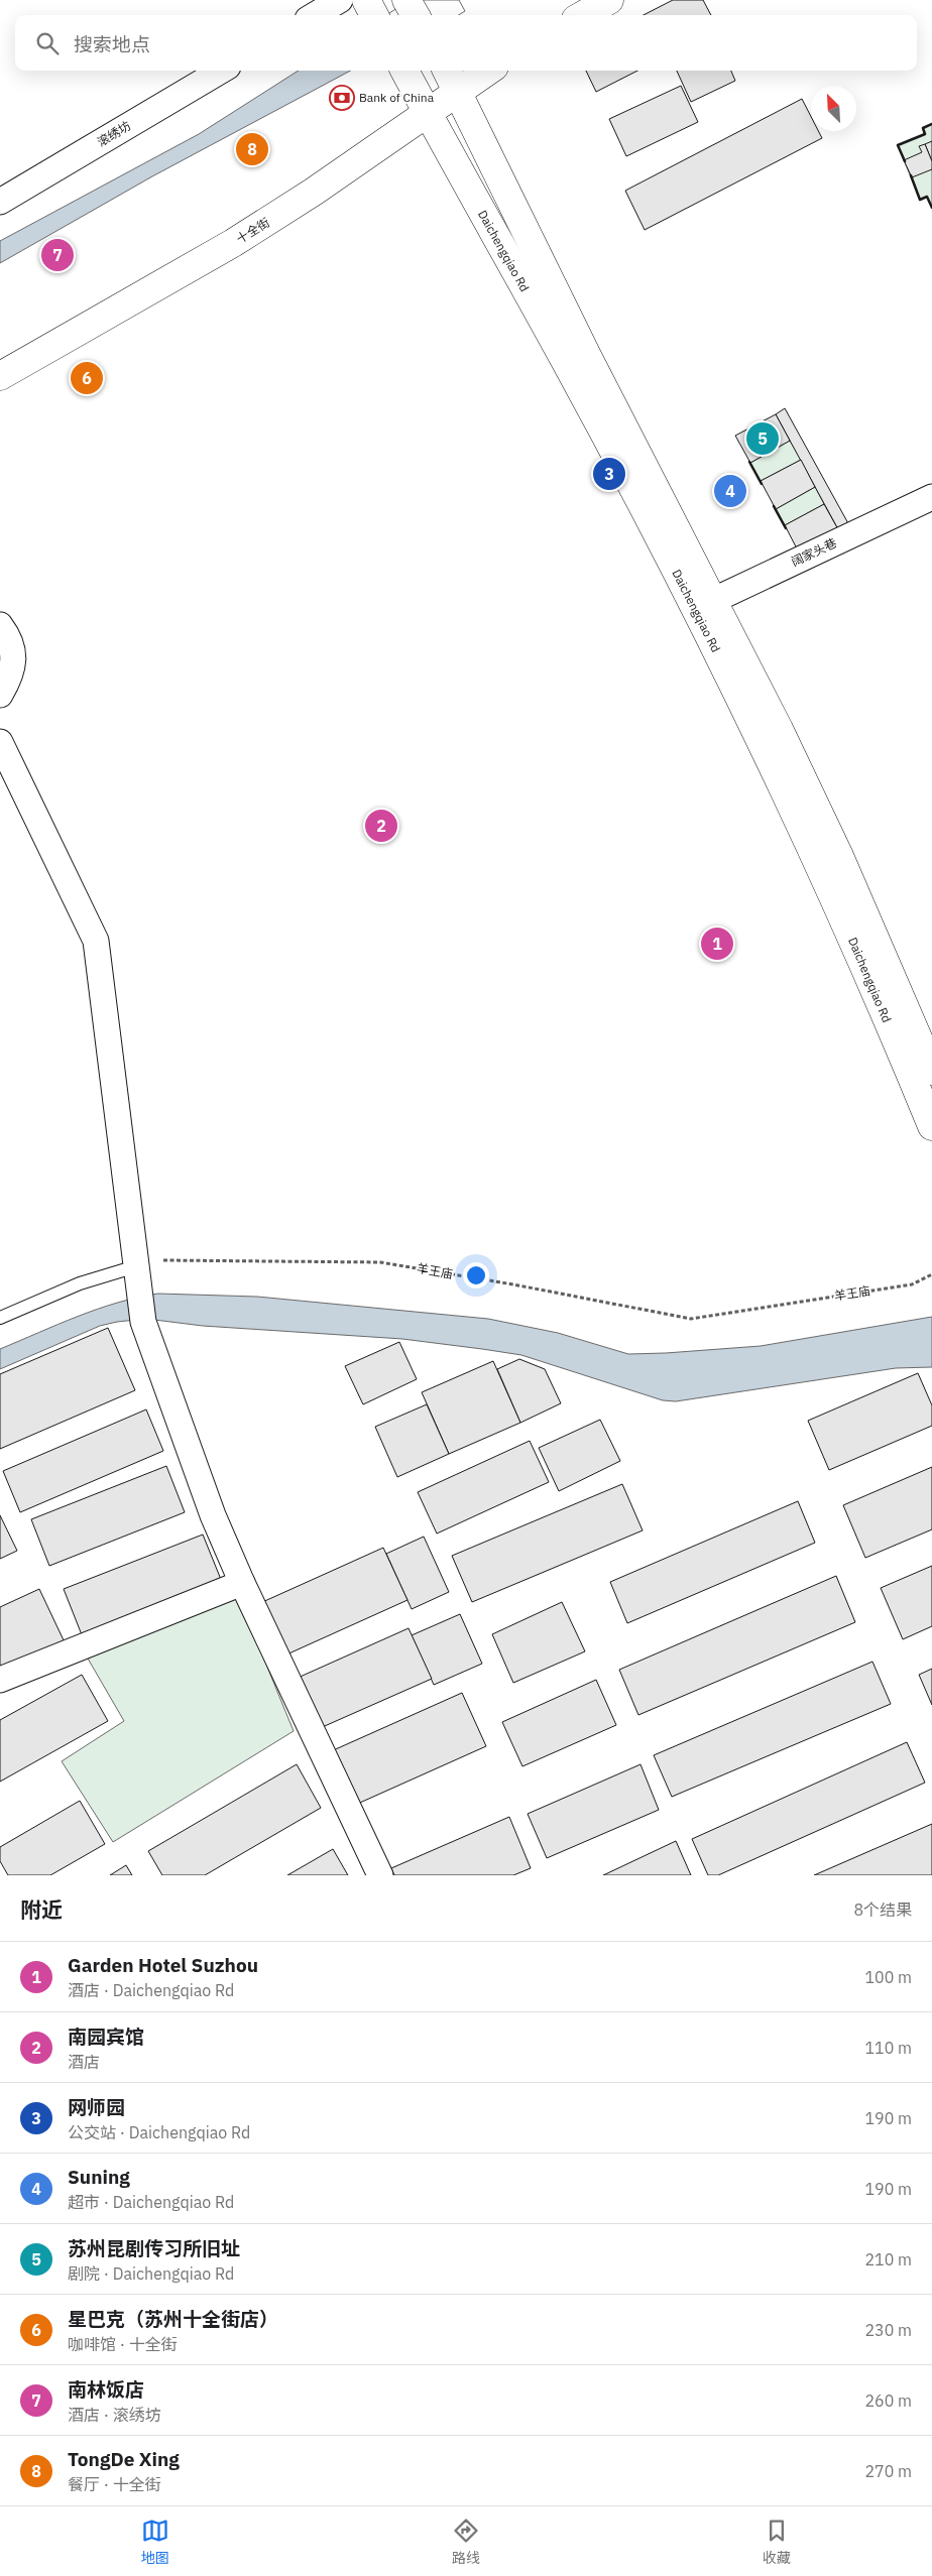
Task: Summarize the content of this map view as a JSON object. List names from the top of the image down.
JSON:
{
  "streets": {
    "main road": ["十全街", "Daichengqiao Rd"],
    "street": ["滚绣坊", "阔家头巷"],
    "path": ["羊王庙"]
  },
  "crossings": [
    ["十全街", "Daichengqiao Rd"],
    ["Daichengqiao Rd", "阔家头巷"]
  ],
  "places": {
    "bank": ["Bank of China"]
  },
  "north": "top left",
  "page": {
    "search": "搜索地点",
    "pins": [
      "8",
      "7",
      "6",
      "5",
      "3",
      "4",
      "2",
      "1"
    ],
    "heading": ["附近", "8个结果"],
    "list": [
      {
        "mark": "1",
        "name": "Garden Hotel Suzhou",
        "note": "酒店 · Daichengqiao Rd",
        "value": "100 m"
      },
      {
        "mark": "2",
        "name": "南园宾馆",
        "note": "酒店",
        "value": "110 m"
      },
      {
        "mark": "3",
        "name": "网师园",
        "note": "公交站 · Daichengqiao Rd",
        "value": "190 m"
      },
      {
        "mark": "4",
        "name": "Suning",
        "note": "超市 · Daichengqiao Rd",
        "value": "190 m"
      },
      {
        "mark": "5",
        "name": "苏州昆剧传习所旧址",
        "note": "剧院 · Daichengqiao Rd",
        "value": "210 m"
      },
      {
        "mark": "6",
        "name": "星巴克（苏州十全街店）",
        "note": "咖啡馆 · 十全街",
        "value": "230 m"
      },
      {
        "mark": "7",
        "name": "南林饭店",
        "note": "酒店 · 滚绣坊",
        "value": "260 m"
      },
      {
        "mark": "8",
        "name": "TongDe Xing",
        "note": "餐厅 · 十全街",
        "value": "270 m"
      }
    ],
    "nav": ["地图", "路线", "收藏"]
  }
}
